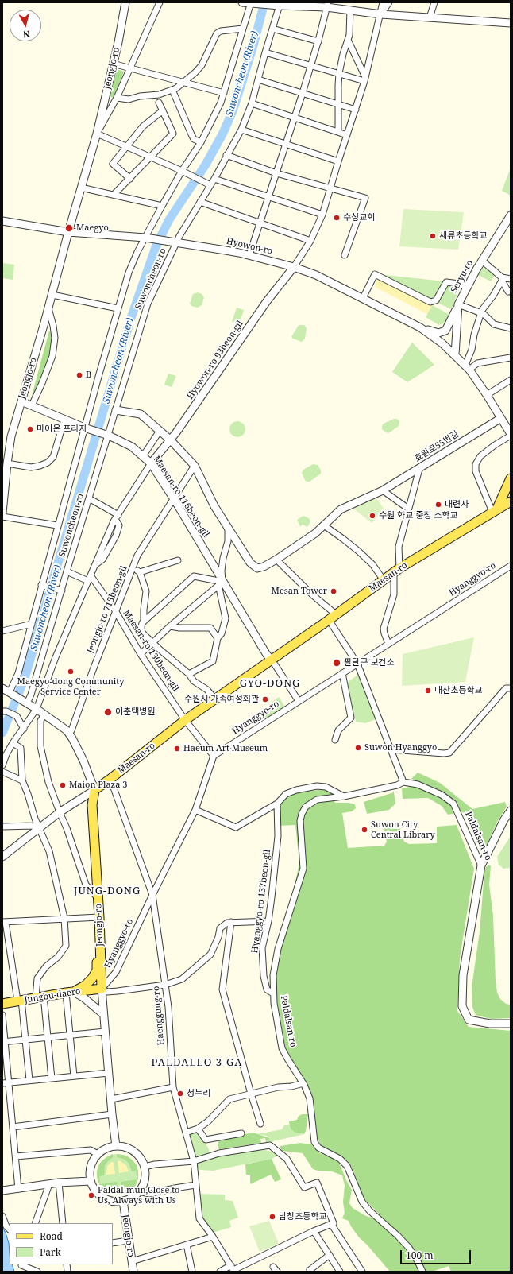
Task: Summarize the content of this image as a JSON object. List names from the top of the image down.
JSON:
{
  "streets": {
    "main road": ["Jeongjo-ro", "Maesan-ro", "Jungbu-daero"],
    "street": [
      "Hyowon-ro",
      "Seryu-ro",
      "Suwoncheon-ro",
      "Hyowon-ro 93beon-gil",
      "효원로55번길",
      "Maesan-ro 116beon-gil",
      "Hyanggyo-ro",
      "Jeongjo-ro 715beon-gil",
      "Maesan-ro 130beon-gil",
      "Paldalsan-ro",
      "Hyanggyo-ro 137beon-gil",
      "Haenggung-ro"
    ]
  },
  "crossings": [
    ["Jeongjo-ro", "Hyowon-ro"],
    ["Jeongjo-ro", "Suwoncheon-ro"],
    ["Jeongjo-ro", "Maesan-ro 116beon-gil"],
    ["Jeongjo-ro", "Maesan-ro"],
    ["Jeongjo-ro", "Hyanggyo-ro"],
    ["Jeongjo-ro", "Jeongjo-ro 715beon-gil"],
    ["Jeongjo-ro", "Jungbu-daero"],
    ["Hyowon-ro", "Seryu-ro"],
    ["Hyowon-ro", "Suwoncheon-ro"],
    ["Hyowon-ro", "Hyowon-ro 93beon-gil"],
    ["Hyowon-ro", "효원로55번길"],
    ["Hyowon-ro", "Maesan-ro"],
    ["Suwoncheon-ro", "Maesan-ro 116beon-gil"],
    ["Hyowon-ro 93beon-gil", "Maesan-ro 116beon-gil"],
    ["Maesan-ro 116beon-gil", "Maesan-ro"],
    ["Maesan-ro 116beon-gil", "Jeongjo-ro 715beon-gil"],
    ["Maesan-ro", "Maesan-ro 130beon-gil"],
    ["Maesan-ro", "Haenggung-ro"],
    ["Hyanggyo-ro", "Maesan-ro 130beon-gil"],
    ["Hyanggyo-ro", "Jungbu-daero"],
    ["Hyanggyo-ro", "Haenggung-ro"],
    ["Jeongjo-ro 715beon-gil", "Maesan-ro 130beon-gil"],
    ["Paldalsan-ro", "Hyanggyo-ro 137beon-gil"]
  ],
  "districts": ["GYO-DONG", "JUNG-DONG", "PALDALLO 3-GA"],
  "water": ["Suwoncheon (River)"],
  "places": [
    "수성교회",
    "Maegyo",
    "세류초등학교",
    "B",
    "마이온 프라자",
    "대련사",
    "수원 화교 중정 소학교",
    "Mesan Tower",
    "팔달구 보건소",
    "Maegyo-dong Community Service Center",
    "매산초등학교",
    "수원시 가족여성회관",
    "이춘택병원",
    "Suwon Hyanggyo",
    "Haeum Art Museum",
    "Maion Plaza 3",
    "Suwon City Central Library",
    "청누리",
    "Paldal-mun,Close to Us, Always with Us",
    "남창초등학교"
  ],
  "legend": ["Road", "Park"],
  "scale_bar": "100 m",
  "north": "bottom"
}
